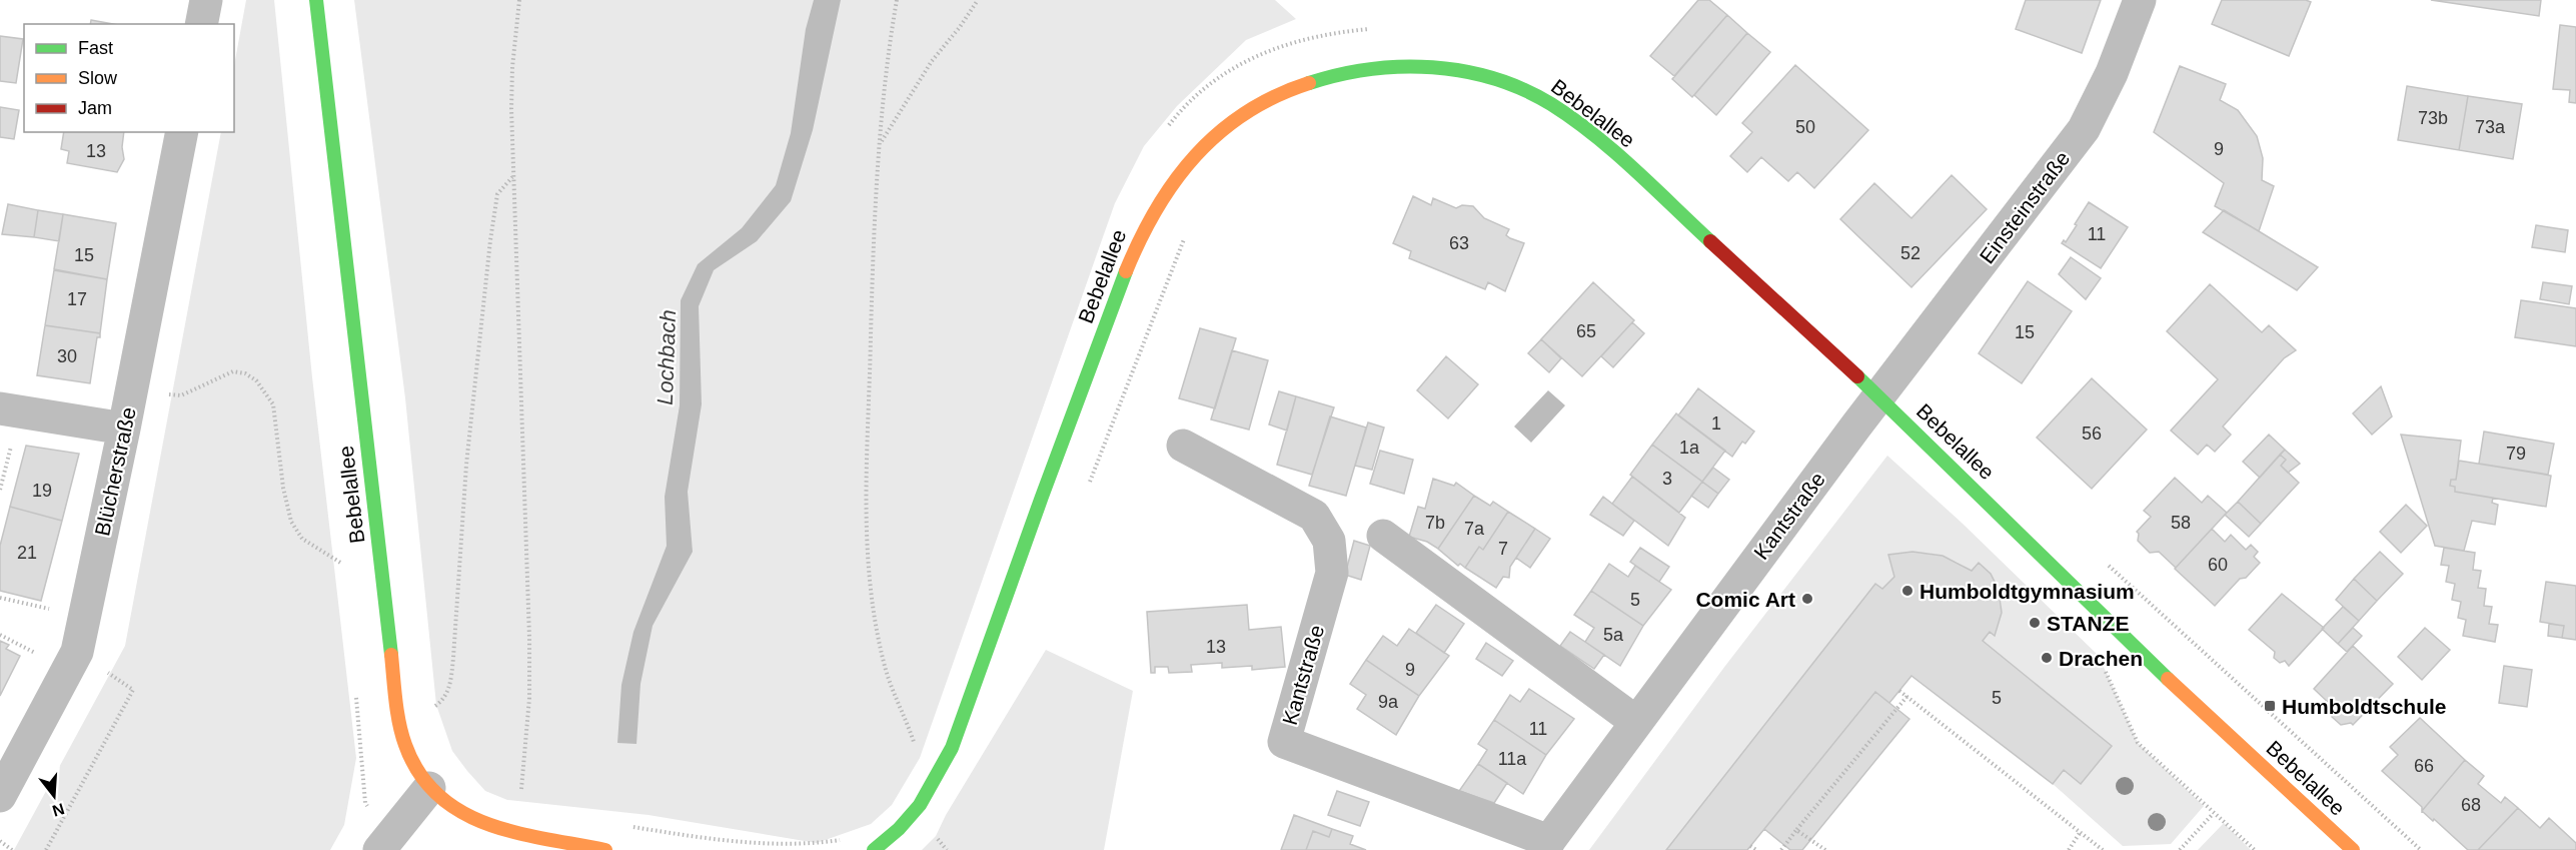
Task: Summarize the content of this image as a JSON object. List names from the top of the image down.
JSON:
{
  "streets": {
    "main road": ["Bebelallee"],
    "street": ["Einsteinstraße", "Blücherstraße", "Kantstraße"]
  },
  "crossings": [
    ["Bebelallee", "Einsteinstraße"],
    ["Bebelallee", "Kantstraße"],
    ["Einsteinstraße", "Kantstraße"]
  ],
  "water": ["Lochbach"],
  "places": {
    "other": [
      "Humboldtgymnasium",
      "Comic Art",
      "STANZE",
      "Drachen"
    ],
    "transit": ["Humboldtschule"]
  },
  "house_numbers": [
    "73b",
    "50",
    "73a",
    "9",
    "13",
    "11",
    "63",
    "52",
    "15",
    "17",
    "65",
    "15",
    "30",
    "1",
    "56",
    "1a",
    "79",
    "3",
    "19",
    "7b",
    "58",
    "7a",
    "7",
    "21",
    "60",
    "5",
    "5a",
    "13",
    "9",
    "5",
    "9a",
    "11",
    "11a",
    "66",
    "68"
  ],
  "legend": ["Fast", "Slow", "Jam"],
  "north": "bottom"
}
